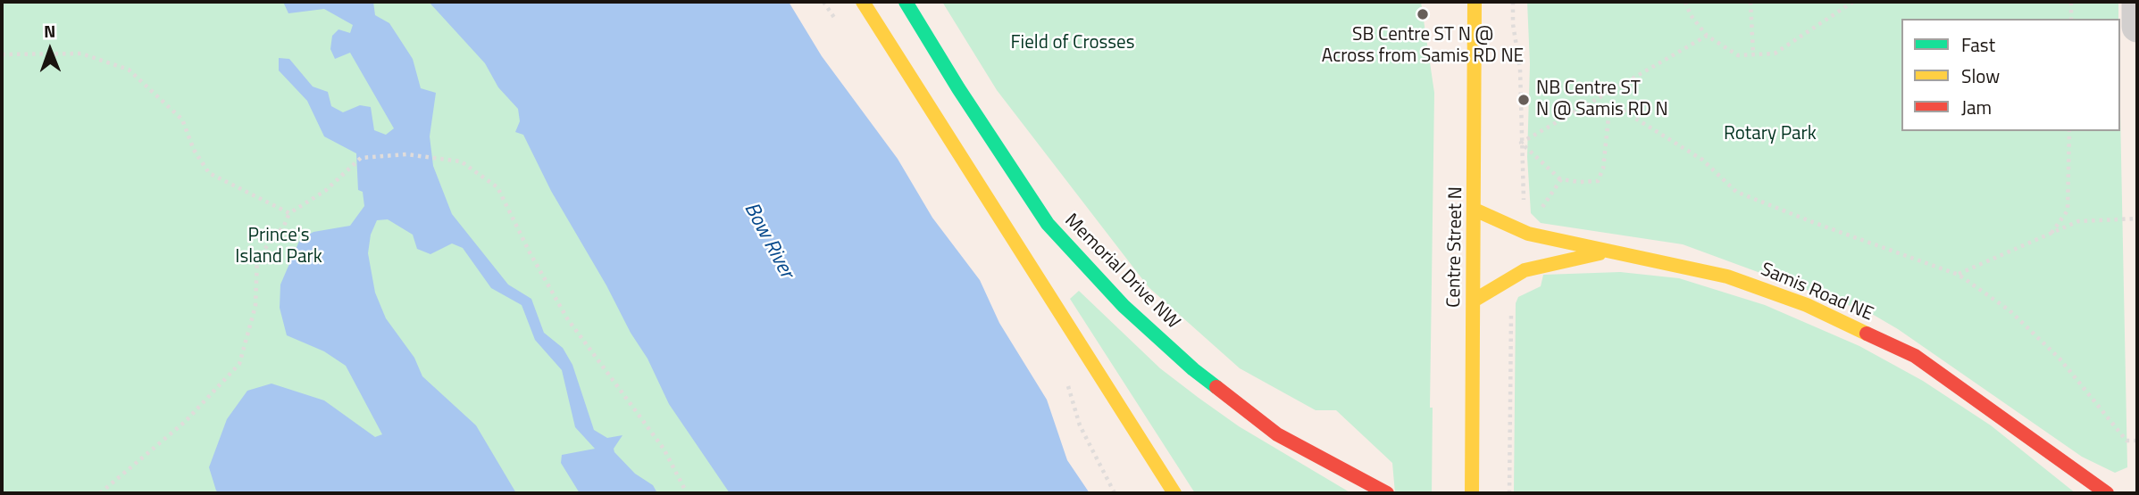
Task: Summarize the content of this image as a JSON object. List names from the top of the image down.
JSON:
{
  "streets": {
    "main road": ["Centre Street N", "Memorial Drive NW", "Samis Road NE"]
  },
  "crossings": [
    ["Centre Street N", "Samis Road NE"]
  ],
  "water": ["Bow River"],
  "parks": ["Field of Crosses", "Rotary Park", "Prince's Island Park"],
  "places": ["SB Centre ST N @ Across from Samis RD NE", "NB Centre ST N @ Samis RD N"],
  "legend": ["Fast", "Slow", "Jam"],
  "north": "top"
}
